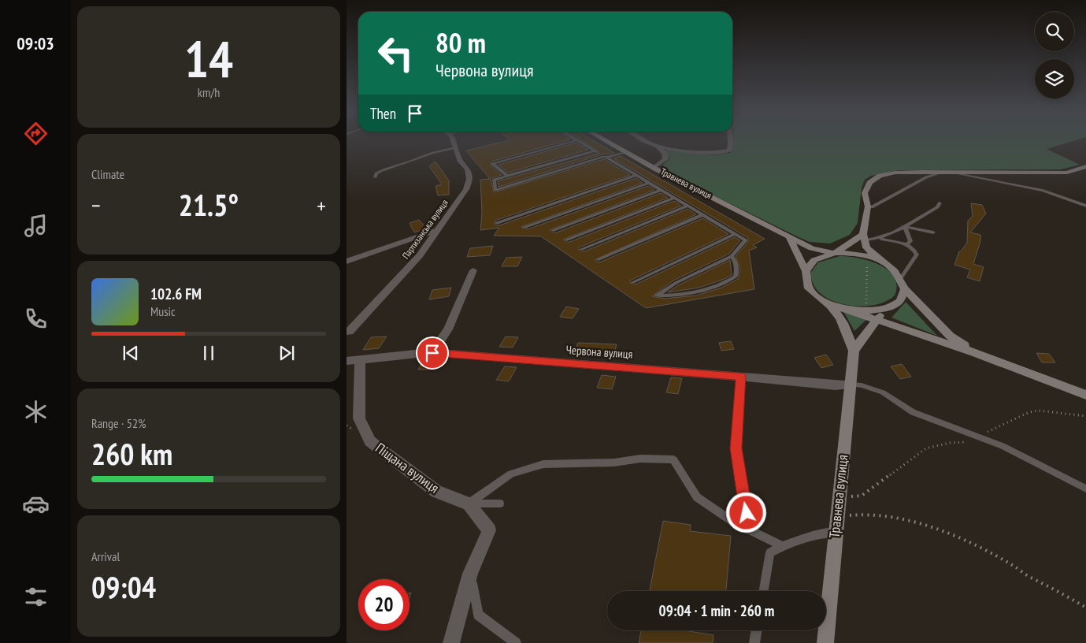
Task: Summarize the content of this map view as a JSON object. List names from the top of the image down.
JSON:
{
  "streets": {
    "street": [
      "Травнева вулиця",
      "Партизанська вулиця",
      "Червона вулиця",
      "Піщана вулиця"
    ]
  },
  "crossings": [
    ["Травнева вулиця", "Червона вулиця"],
    ["Червона вулиця", "Піщана вулиця"]
  ],
  "page": {
    "tabs": "09:03",
    "tile": [
      ["14", "km/h"],
      "Climate",
      ["Range · 52%", "260 km"],
      ["Arrival", "09:04"]
    ],
    "turn": ["80 m", "Червона вулиця"],
    "then": "Then",
    "heat": ["−", "21.5°", "+"],
    "song": ["102.6 FM", "Music"],
    "limit": "20",
    "trip": "09:04 · 1 min · 260 m"
  }
}
